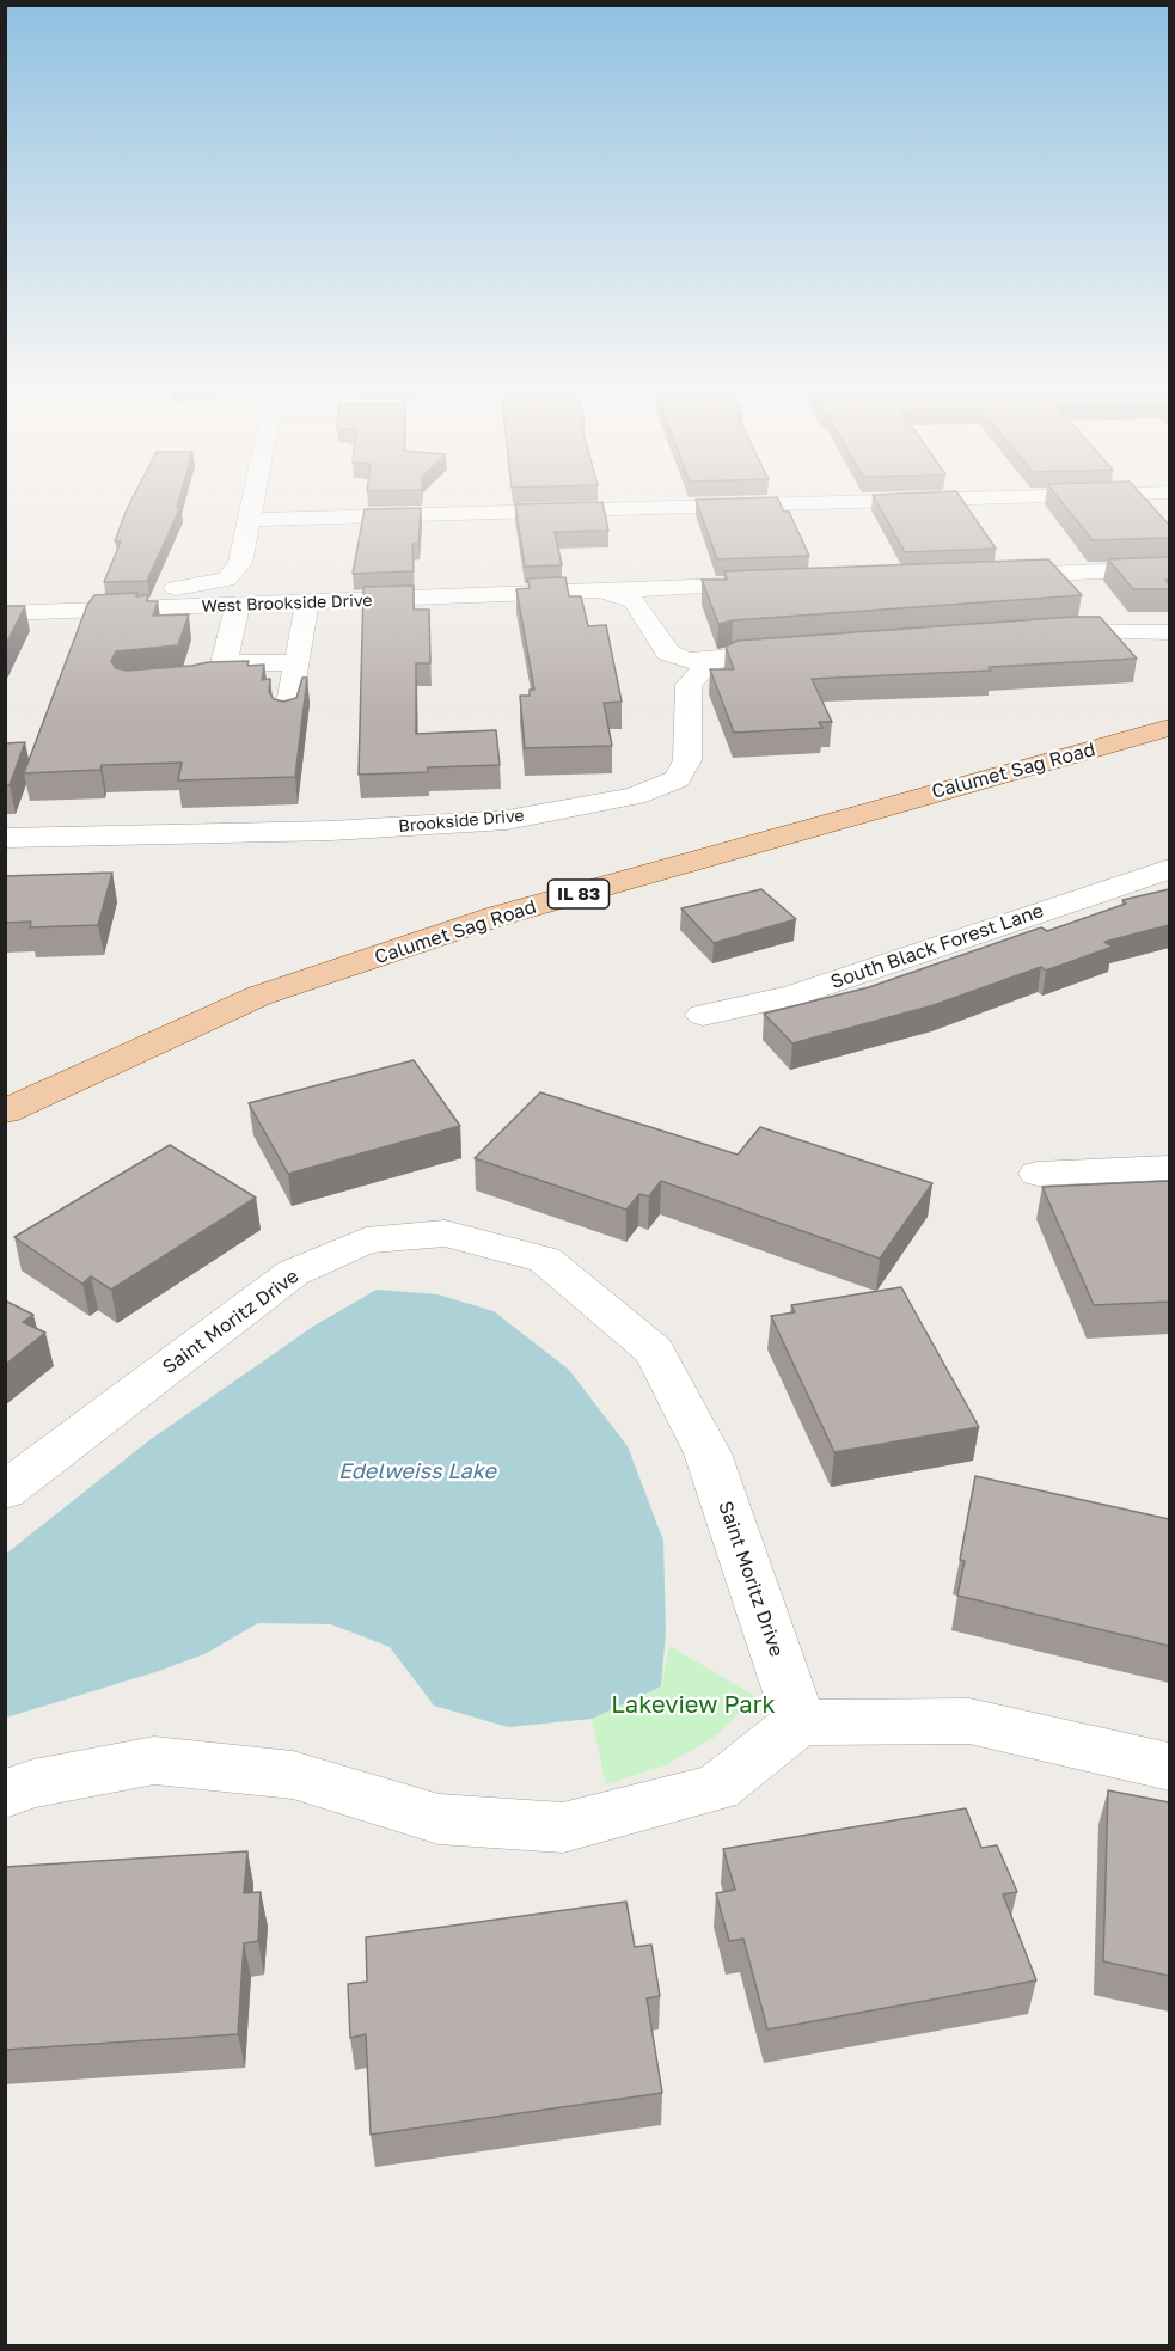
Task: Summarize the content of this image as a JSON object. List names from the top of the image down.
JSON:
{
  "streets": {
    "main road": ["Calumet Sag Road", "IL 83"],
    "street": [
      "West Brookside Drive",
      "Brookside Drive",
      "South Black Forest Lane",
      "Saint Moritz Drive"
    ]
  },
  "water": ["Edelweiss Lake"],
  "parks": ["Lakeview Park"]
}
